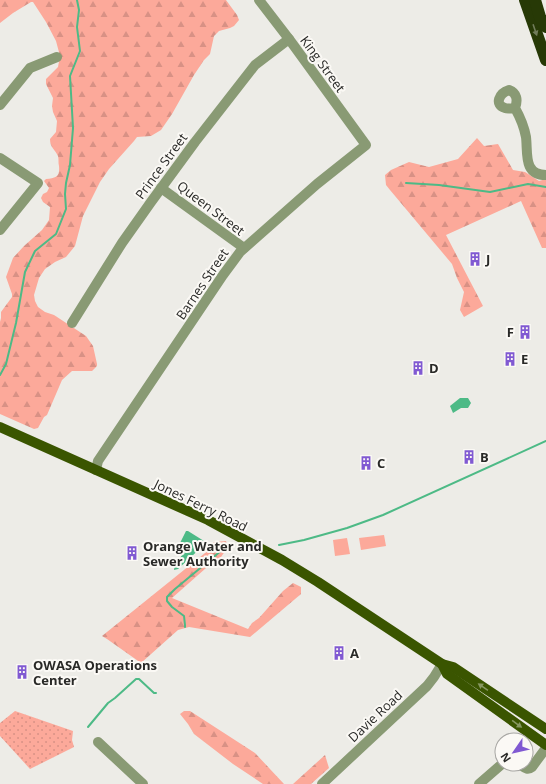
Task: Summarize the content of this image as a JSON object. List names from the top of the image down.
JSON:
{
  "streets": {
    "main road": ["Jones Ferry Road"],
    "street": [
      "King Street",
      "Prince Street",
      "Queen Street",
      "Barnes Street",
      "Davie Road"
    ]
  },
  "crossings": [
    ["King Street", "Prince Street"],
    ["King Street", "Barnes Street"],
    ["Prince Street", "Queen Street"],
    ["Queen Street", "Barnes Street"],
    ["Barnes Street", "Jones Ferry Road"],
    ["Jones Ferry Road", "Davie Road"]
  ],
  "places": {
    "building": [
      "J",
      "F",
      "E",
      "D",
      "B",
      "C",
      "Orange Water and Sewer Authority",
      "A",
      "OWASA Operations Center"
    ]
  },
  "north": "bottom left"
}
